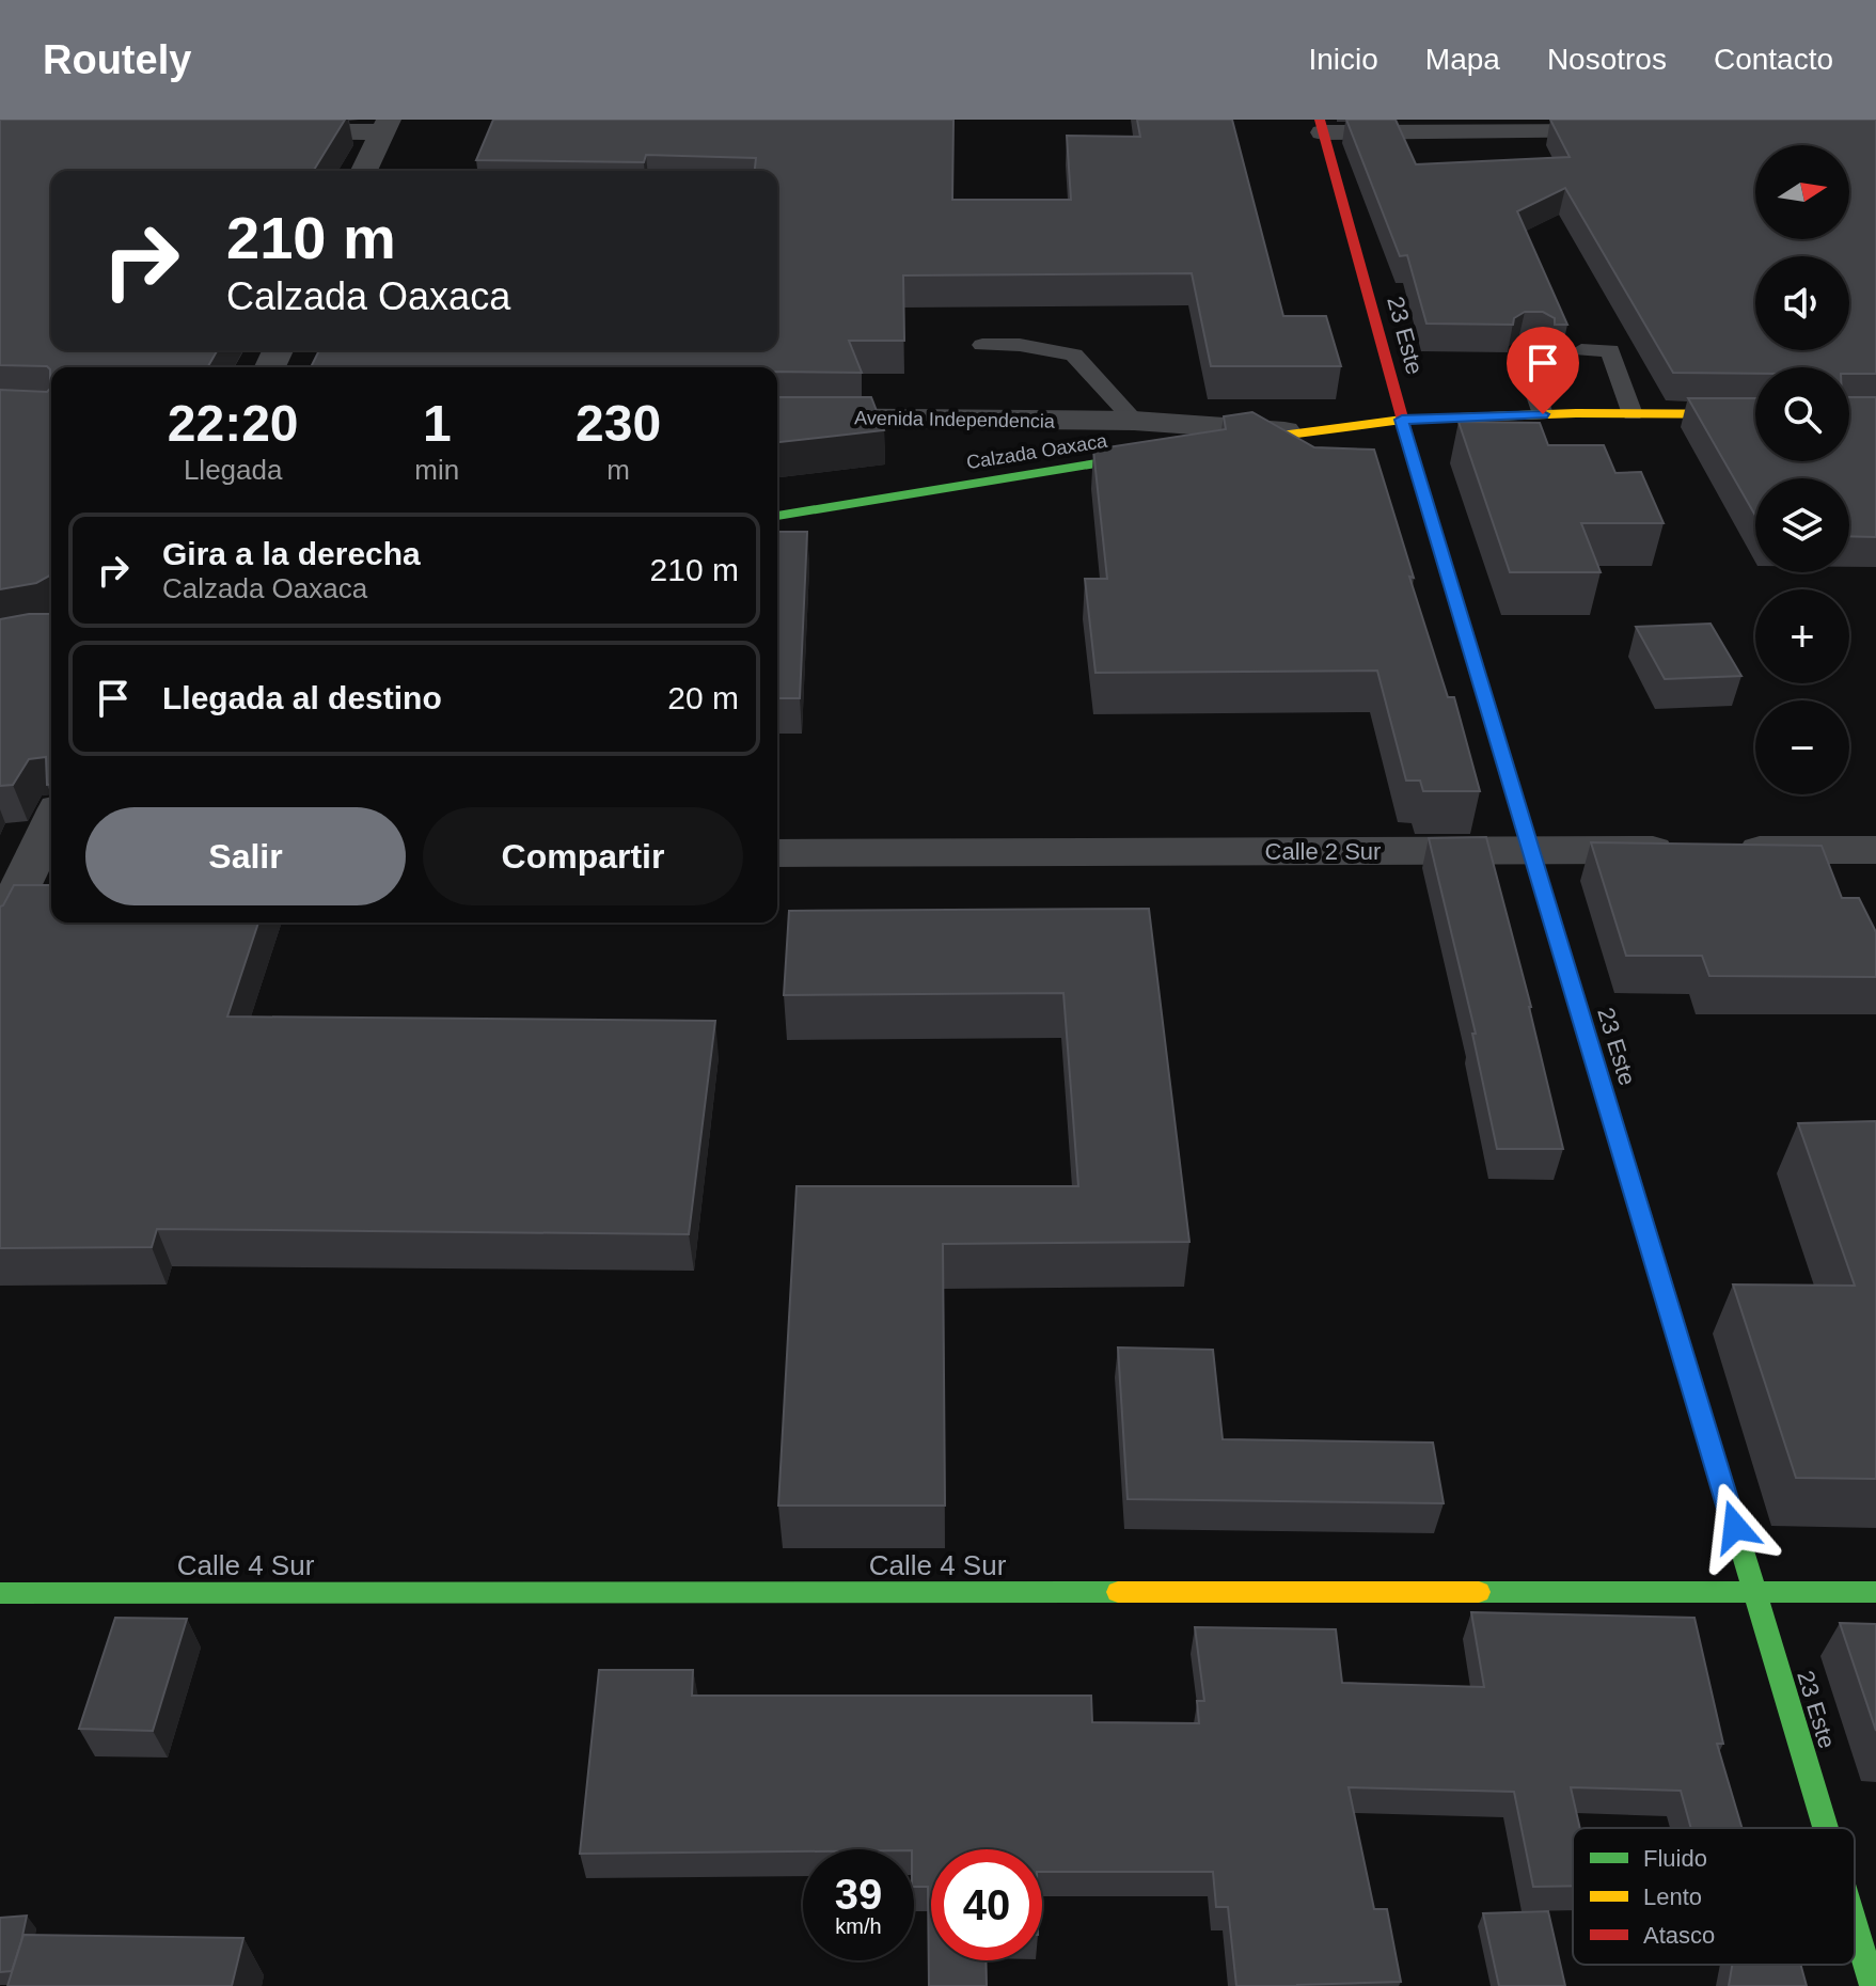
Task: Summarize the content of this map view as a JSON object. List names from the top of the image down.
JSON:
{
  "streets": {
    "street": [
      "23 Este",
      "Avenida Independencia",
      "Calzada Oaxaca",
      "Calle 2 Sur",
      "Calle 4 Sur"
    ]
  },
  "crossings": [
    ["23 Este", "Calle 2 Sur"],
    ["23 Este", "Calle 4 Sur"]
  ],
  "legend": ["Fluido", "Lento", "Atasco"],
  "north": "right",
  "page": {
    "header": "Routely",
    "nav": [
      "Inicio",
      "Mapa",
      "Nosotros",
      "Contacto"
    ],
    "map_buttons": ["+", "−"],
    "turn": ["210 m", "Calzada Oaxaca"],
    "eta": [
      "22:20",
      "Llegada",
      "1",
      "min",
      "230",
      "m"
    ],
    "list": [
      {
        "name": "Gira a la derecha",
        "note": "Calzada Oaxaca",
        "value": "210 m"
      },
      {
        "name": "Llegada al destino",
        "value": "20 m"
      }
    ],
    "buttons": ["Salir", "Compartir"],
    "speed": "39 km/h",
    "limit": "40"
  }
}
